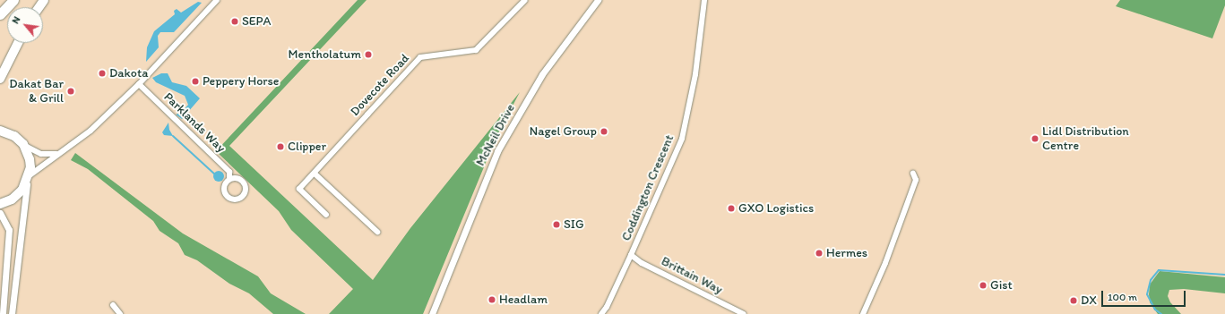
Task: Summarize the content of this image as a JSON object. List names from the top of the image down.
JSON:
{
  "streets": {
    "street": [
      "Dovecote Road",
      "Parklands Way",
      "McNeil Drive",
      "Coddington Crescent",
      "Brittain Way"
    ]
  },
  "crossings": [
    ["Coddington Crescent", "Brittain Way"]
  ],
  "places": [
    "SEPA",
    "Mentholatum",
    "Dakota",
    "Peppery Horse",
    "Dakat Bar & Grill",
    "Nagel Group",
    "Lidl Distribution Centre",
    "Clipper",
    "GXO Logistics",
    "SIG",
    "Hermes",
    "Gist",
    "Headlam",
    "DX"
  ],
  "scale_bar": "100 m",
  "north": "top left"
}
